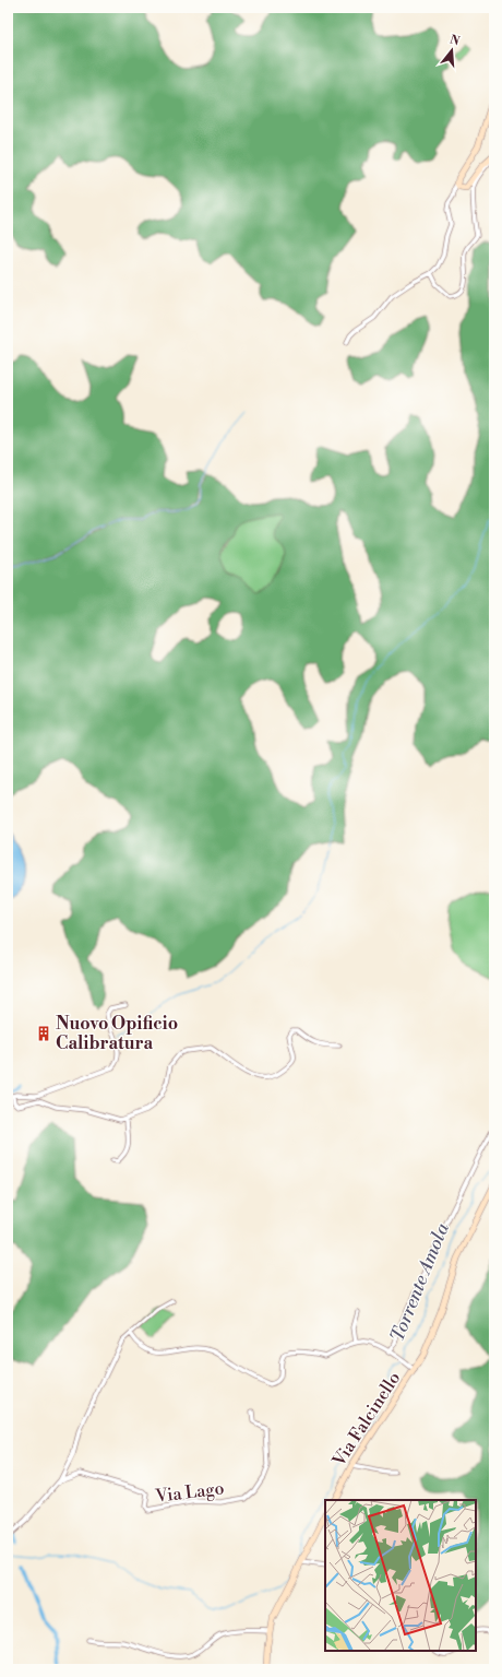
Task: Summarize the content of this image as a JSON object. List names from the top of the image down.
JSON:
{
  "streets": {
    "street": ["Via Falcinello", "Via Lago"]
  },
  "water": ["Torrente Amola"],
  "places": {
    "building": ["Nuovo Opificio Calibratura"]
  },
  "north": "top"
}
